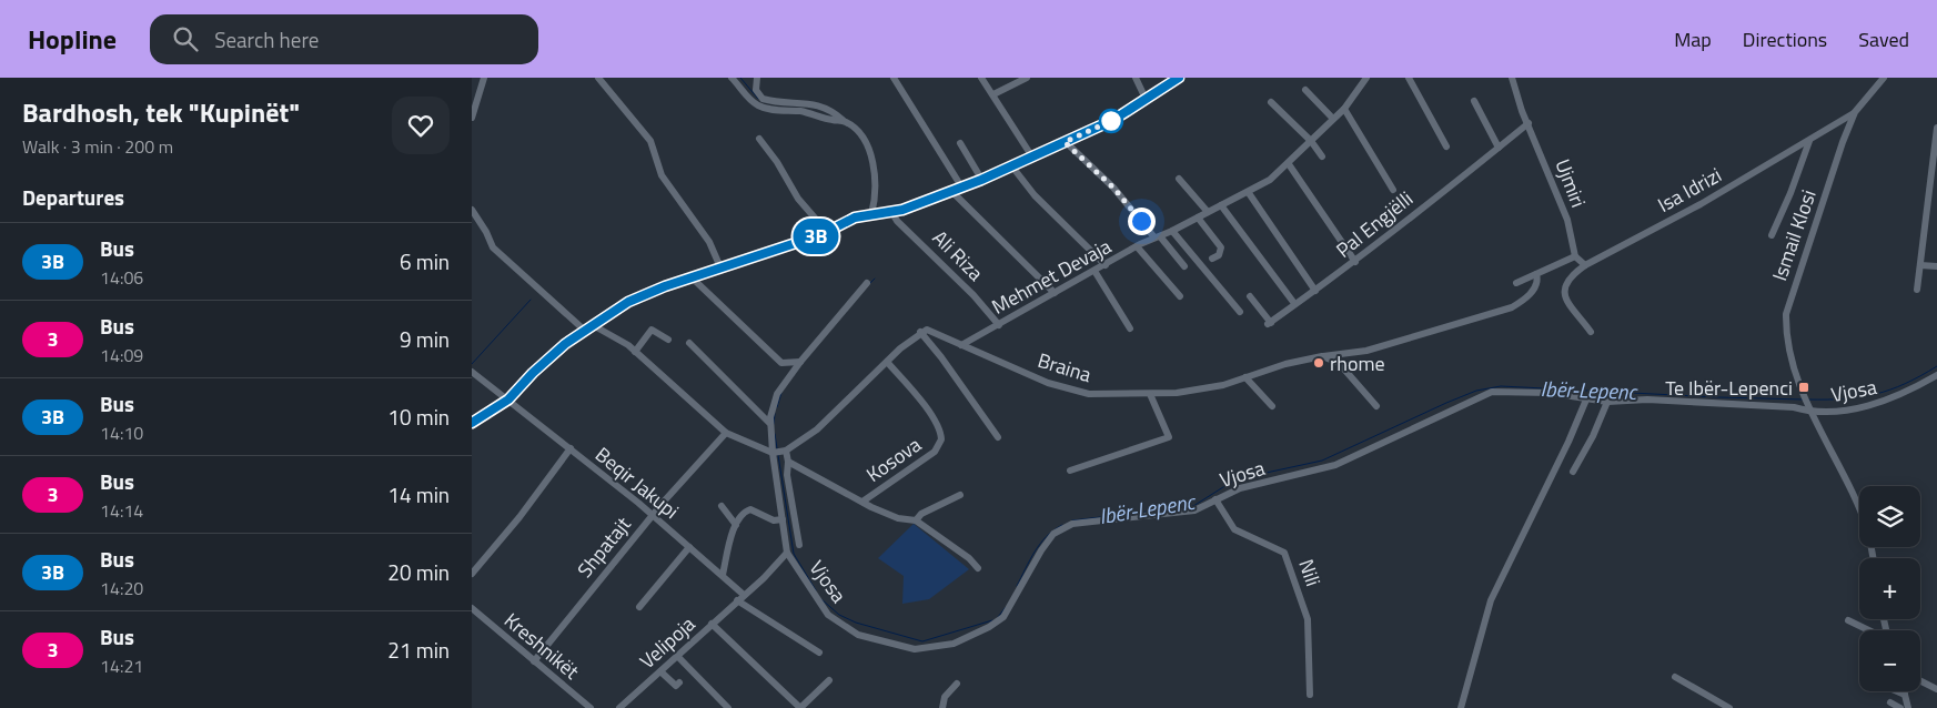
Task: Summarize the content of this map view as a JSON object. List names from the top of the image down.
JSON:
{
  "streets": {
    "street": [
      "Ujmiri",
      "Isa Idrizi",
      "Pal Engjëlli",
      "Ismail Klosi",
      "Ali Riza",
      "Mehmet Devaja",
      "Braina",
      "Vjosa",
      "Kosova",
      "Beqir Jakupi",
      "Shpatajt",
      "Nili",
      "Velipoja",
      "Kreshnikët"
    ]
  },
  "crossings": [
    ["Ujmiri", "Pal Engjëlli"],
    ["Isa Idrizi", "Ismail Klosi"],
    ["Ismail Klosi", "Vjosa"],
    ["Ali Riza", "Mehmet Devaja"],
    ["Mehmet Devaja", "Braina"],
    ["Vjosa", "Nili"],
    ["Vjosa", "Velipoja"],
    ["Beqir Jakupi", "Shpatajt"],
    ["Beqir Jakupi", "Velipoja"],
    ["Shpatajt", "Kreshnikët"]
  ],
  "water": ["Ibër-Lepenc"],
  "places": {
    "other": ["rhome"],
    "transit": ["Te Ibër-Lepenci"]
  },
  "lines": ["bus line 3B"],
  "page": {
    "header": "Hopline",
    "search": "Search here",
    "nav": ["Map", "Directions", "Saved"],
    "heading": [
      ["Bardhosh, tek \"Kupinët\"", "Walk · 3 min · 200 m"],
      "Departures"
    ],
    "on_map": "3B",
    "list": [
      {
        "mark": "3B",
        "name": "Bus",
        "note": "14:06",
        "value": "6 min"
      },
      {
        "mark": "3",
        "name": "Bus",
        "note": "14:09",
        "value": "9 min"
      },
      {
        "mark": "3B",
        "name": "Bus",
        "note": "14:10",
        "value": "10 min"
      },
      {
        "mark": "3",
        "name": "Bus",
        "note": "14:14",
        "value": "14 min"
      },
      {
        "mark": "3B",
        "name": "Bus",
        "note": "14:20",
        "value": "20 min"
      },
      {
        "mark": "3",
        "name": "Bus",
        "note": "14:21",
        "value": "21 min"
      }
    ],
    "map_buttons": ["+", "−"]
  }
}
